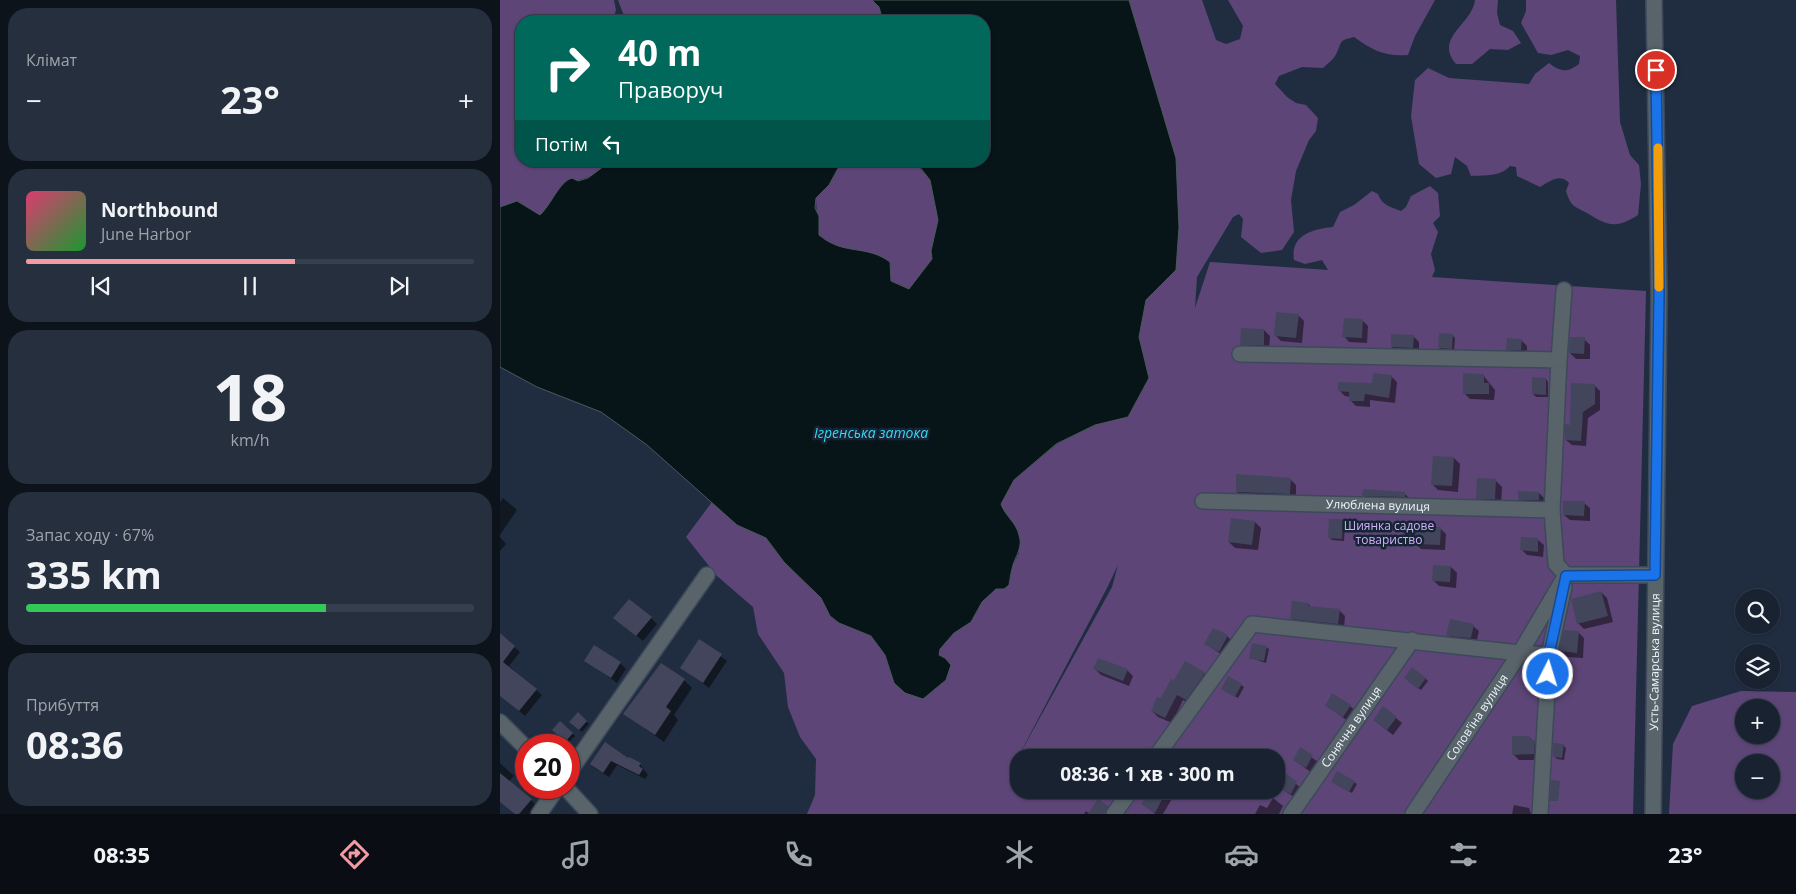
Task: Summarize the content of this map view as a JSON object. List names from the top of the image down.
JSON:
{
  "streets": {
    "street": [
      "Улюблена вулиця",
      "Усть-Самарська вулиця",
      "Солов'їна вулиця",
      "Сонячна вулиця"
    ]
  },
  "water": ["Ігренська затока"],
  "parks": ["Шиянка садове товариство"],
  "page": {
    "tile": [
      "Клімат",
      ["18", "km/h"],
      ["Запас ходу · 67%", "335 km"],
      ["Прибуття", "08:36"]
    ],
    "turn": ["40 m", "Праворуч"],
    "heat": ["−", "23°", "+"],
    "then": "Потім",
    "song": ["Northbound", "June Harbor"],
    "map_buttons": ["+", "−"],
    "limit": "20",
    "trip": "08:36 · 1 хв · 300 m",
    "tabs": ["08:35", "23°"]
  }
}
